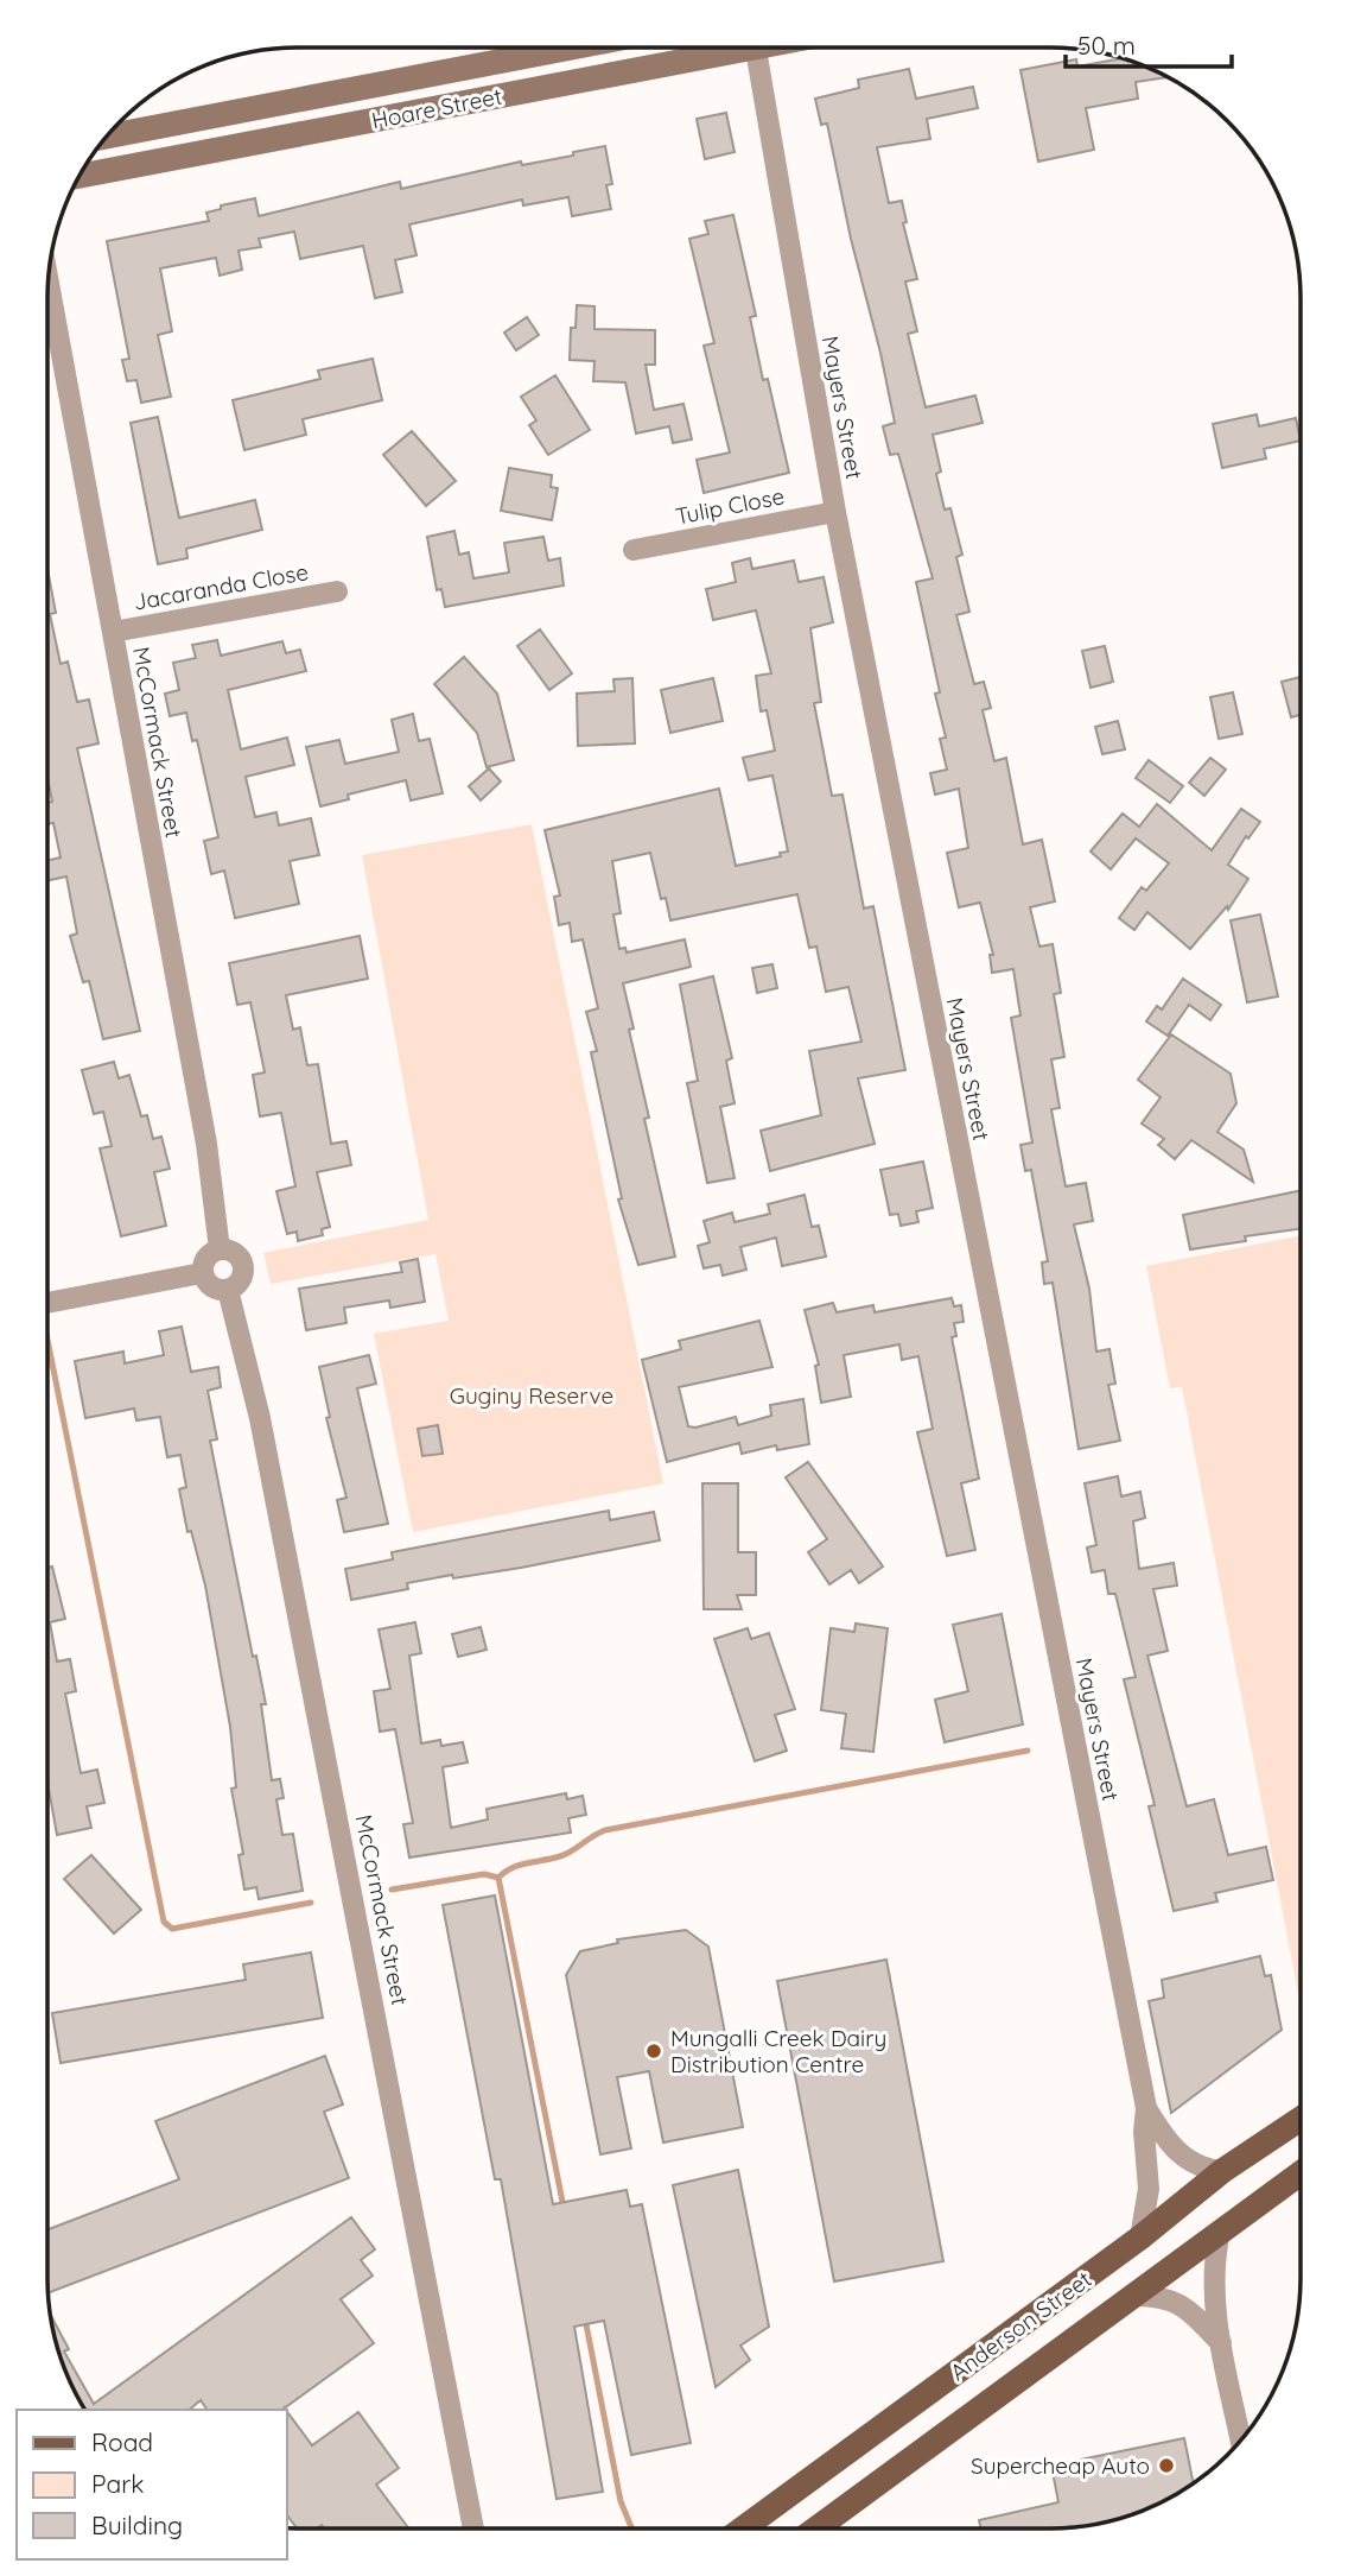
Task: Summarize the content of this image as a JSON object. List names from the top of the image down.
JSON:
{
  "streets": {
    "main road": ["Hoare Street", "Anderson Street"],
    "street": [
      "Mayers Street",
      "Tulip Close",
      "Jacaranda Close",
      "McCormack Street"
    ]
  },
  "crossings": [
    ["Mayers Street", "Tulip Close"],
    ["Mayers Street", "Anderson Street"],
    ["Jacaranda Close", "McCormack Street"]
  ],
  "parks": ["Guginy Reserve"],
  "places": ["Mungalli Creek Dairy Distribution Centre", "Supercheap Auto"],
  "legend": ["Road", "Park", "Building"],
  "scale_bar": "50 m"
}
